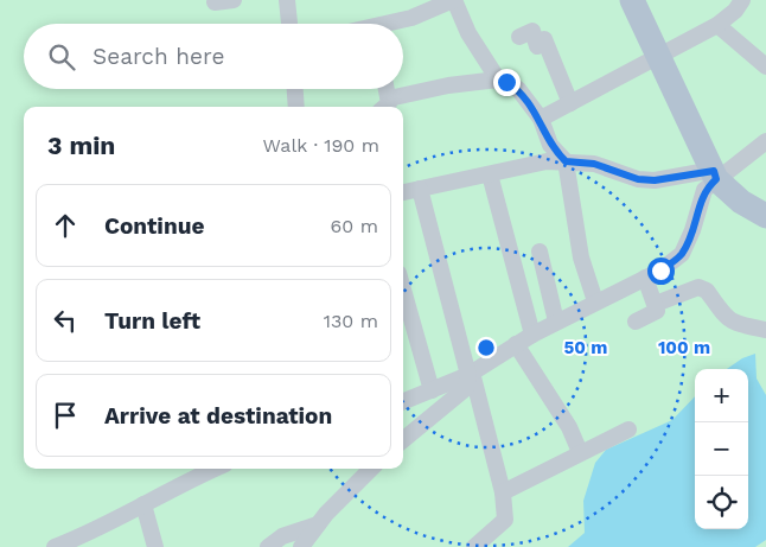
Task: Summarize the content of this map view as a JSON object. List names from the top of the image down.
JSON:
{
  "page": {
    "search": "Search here",
    "heading": ["3 min", "Walk · 190 m"],
    "list": [
      ["Continue", "60 m"],
      ["Turn left", "130 m"],
      "Arrive at destination"
    ],
    "map_buttons": ["+", "−"]
  },
  "rings": ["50 m", "100 m"]
}
